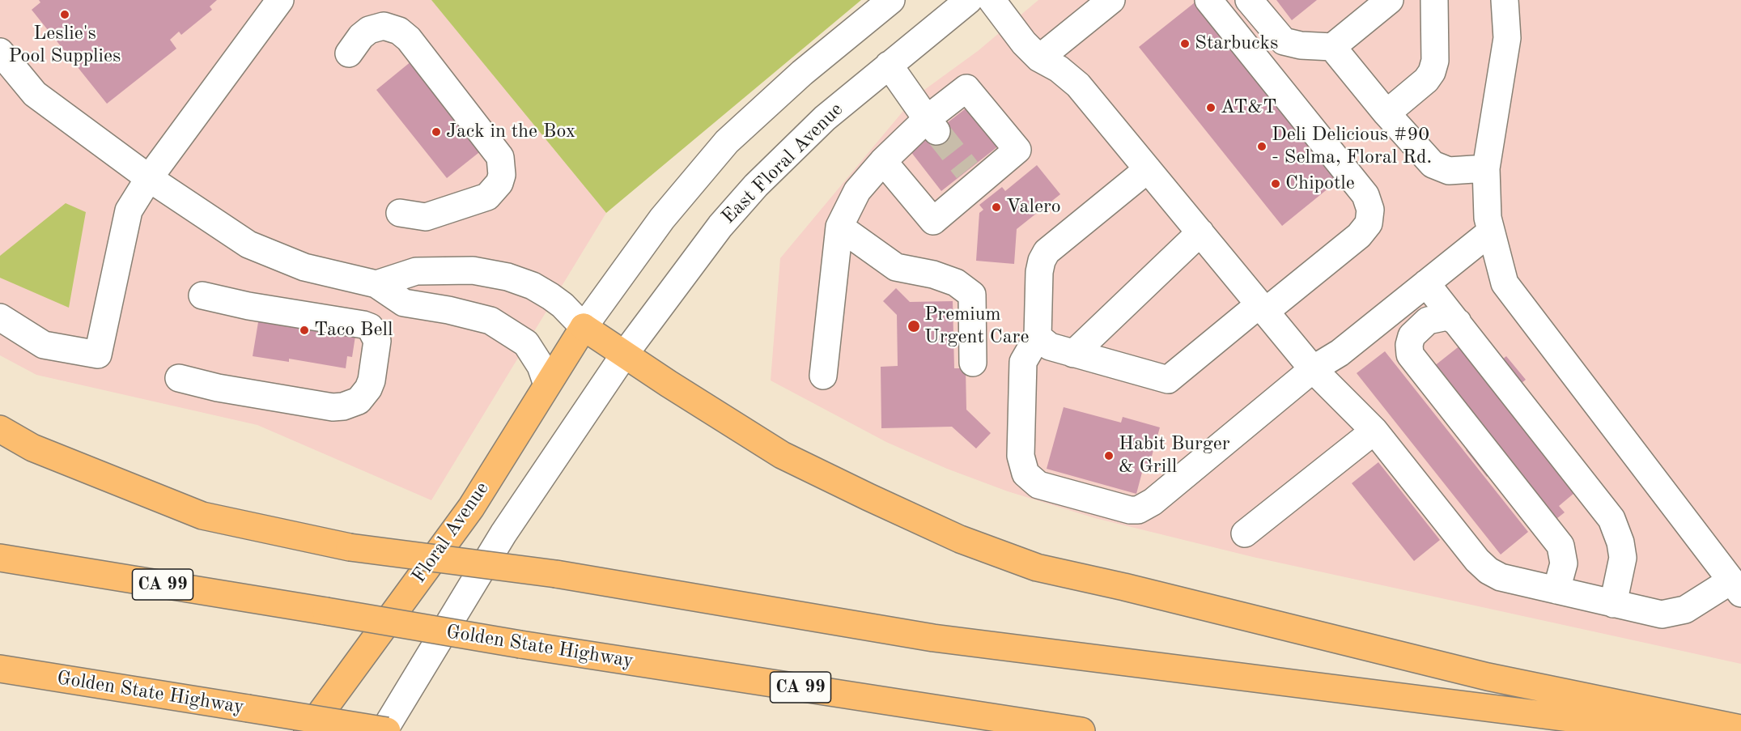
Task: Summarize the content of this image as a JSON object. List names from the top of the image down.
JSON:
{
  "streets": {
    "main road": ["Floral Avenue", "CA 99", "Golden State Highway"],
    "street": ["East Floral Avenue"]
  },
  "places": [
    "Leslie's Pool Supplies",
    "Starbucks",
    "AT&T",
    "Jack in the Box",
    "Deli Delicious #90 - Selma, Floral Rd.",
    "Chipotle",
    "Valero",
    "Premium Urgent Care",
    "Taco Bell",
    "Habit Burger & Grill"
  ]
}
